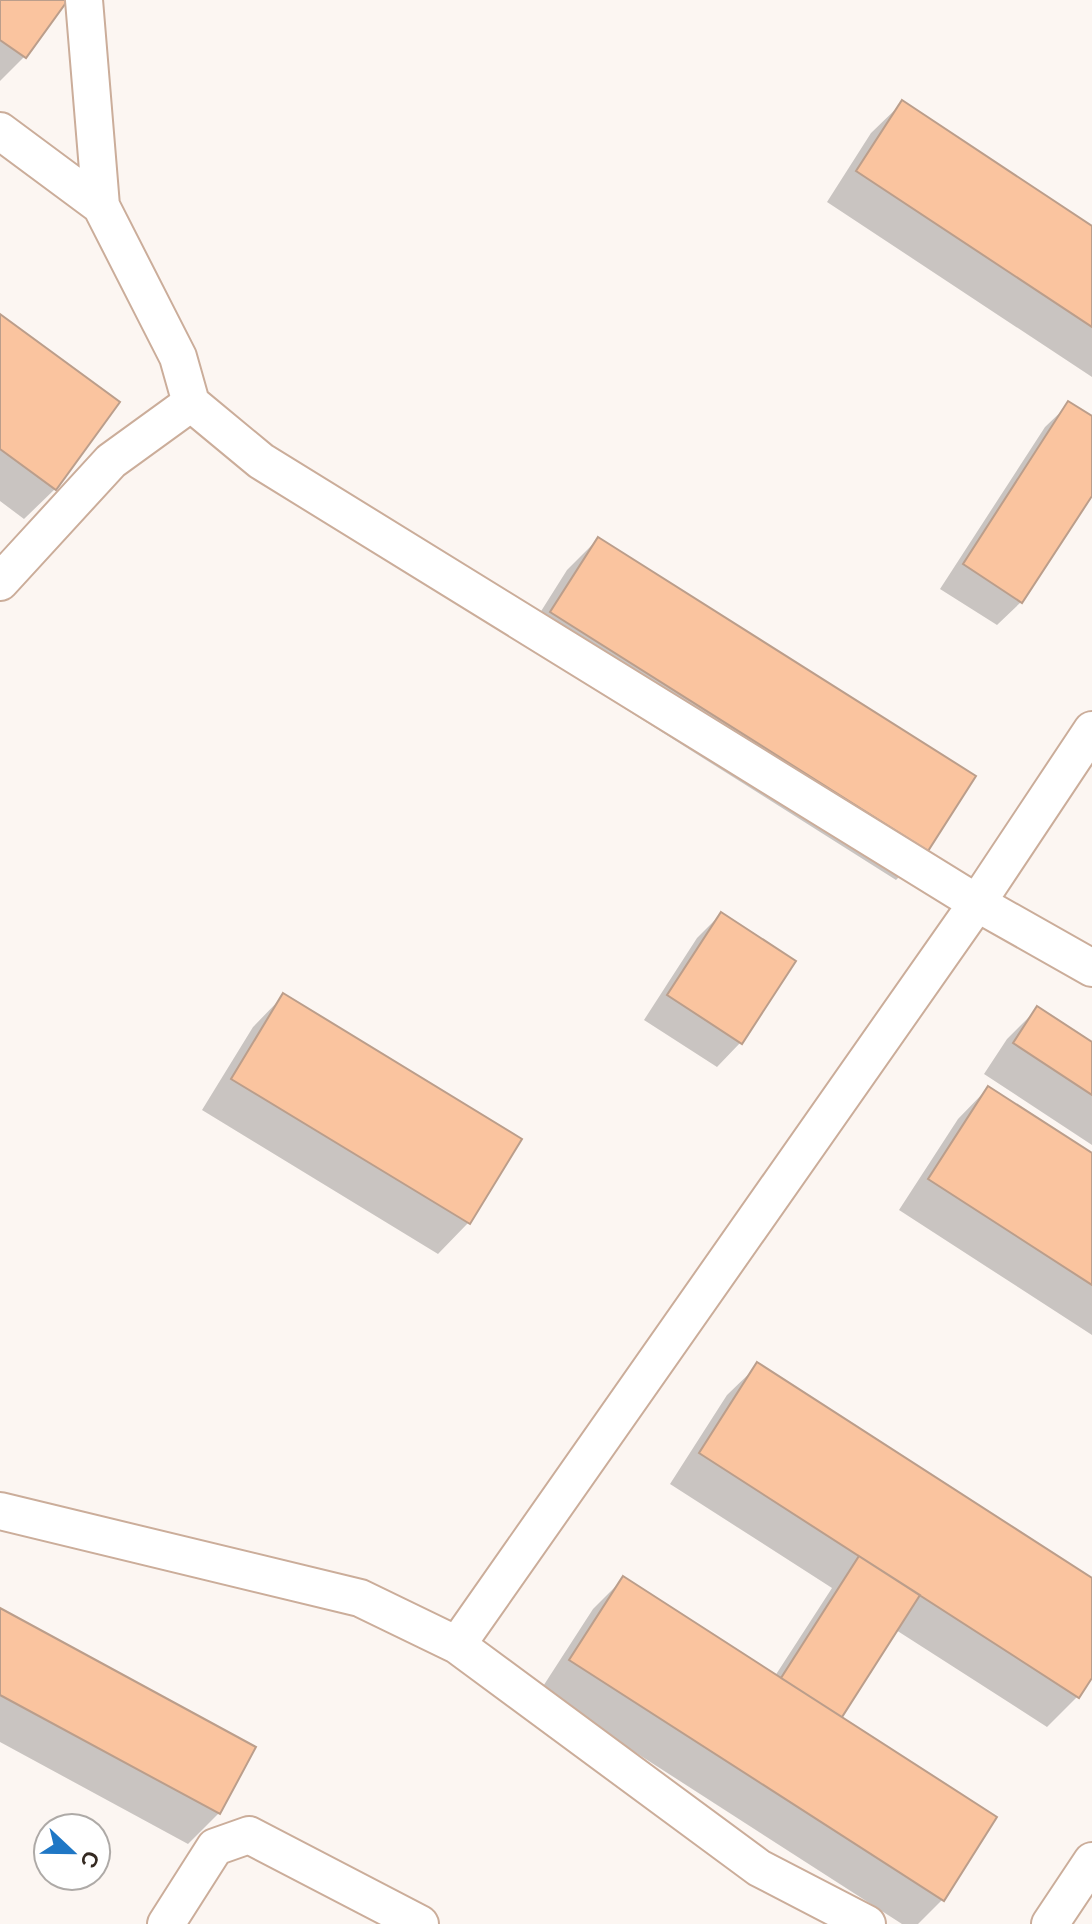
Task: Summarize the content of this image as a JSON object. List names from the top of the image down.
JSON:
{
  "north": "right"
}
